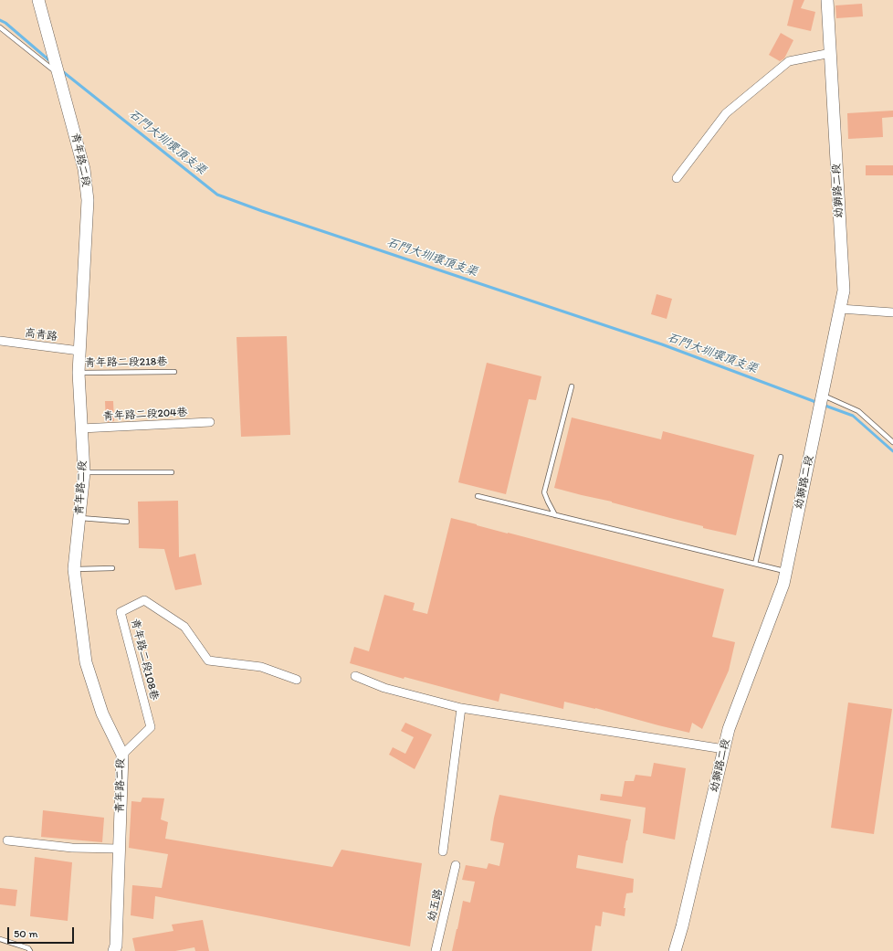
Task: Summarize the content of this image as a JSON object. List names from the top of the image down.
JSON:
{
  "streets": {
    "street": [
      "青年路二段",
      "幼獅路二段",
      "高青路",
      "青年路二段204巷",
      "青年路二段108巷",
      "幼五路"
    ],
    "lane": ["青年路二段218巷"]
  },
  "crossings": [
    ["青年路二段", "高青路"],
    ["青年路二段", "青年路二段218巷"],
    ["青年路二段", "青年路二段204巷"],
    ["青年路二段", "青年路二段108巷"]
  ],
  "water": ["石門大圳環頂支渠"],
  "scale_bar": "50 m"
}
